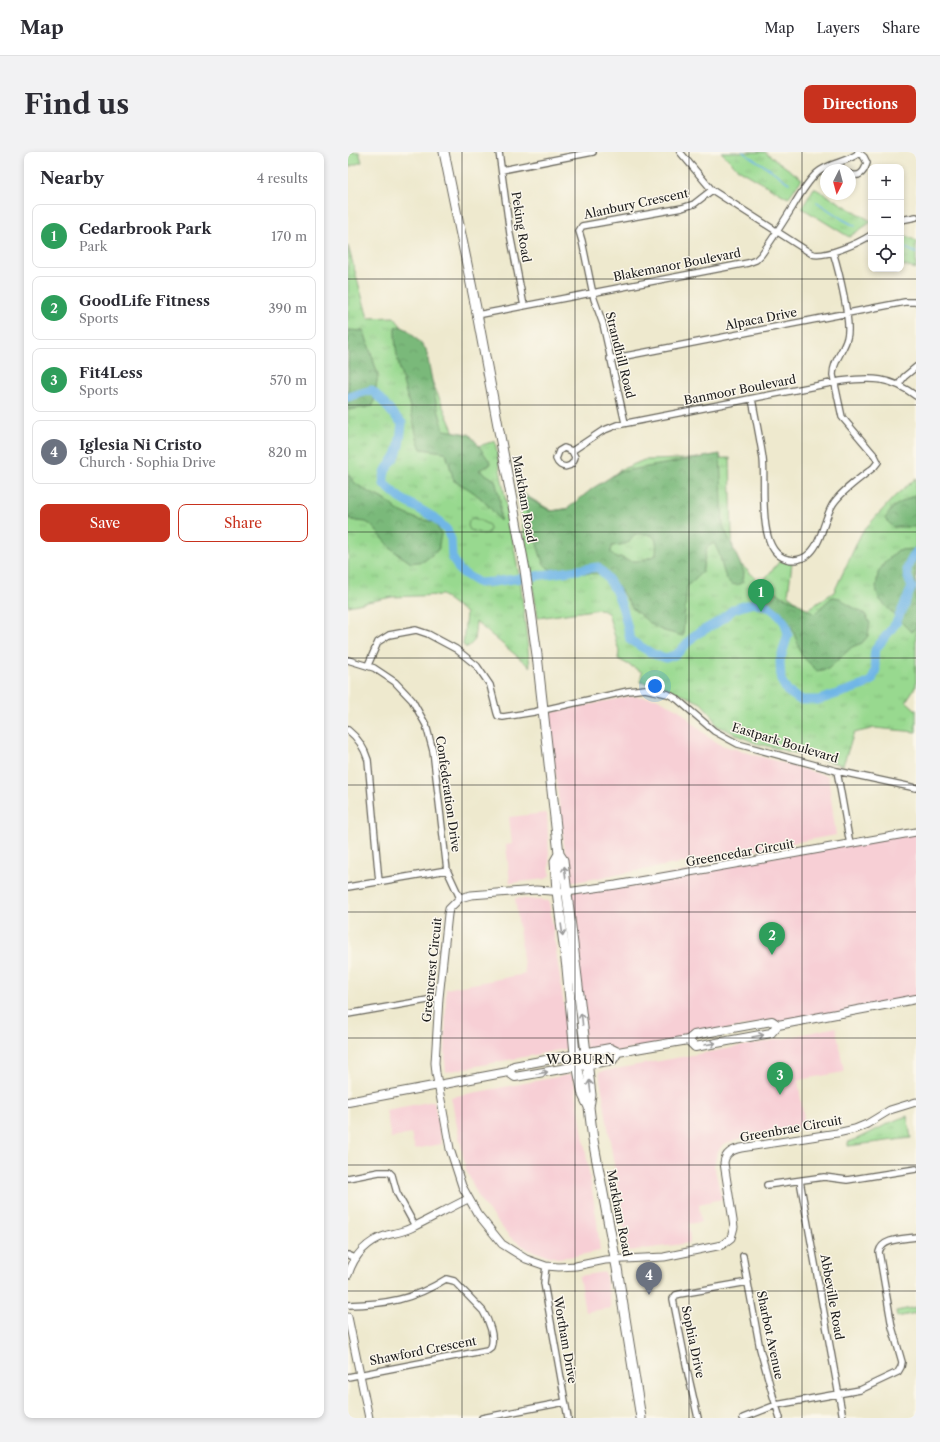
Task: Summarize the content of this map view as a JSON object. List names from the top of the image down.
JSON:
{
  "streets": {
    "main road": ["Markham Road"],
    "street": [
      "Alanbury Crescent",
      "Peking Road",
      "Blakemanor Boulevard",
      "Alpaca Drive",
      "Strandhill Road",
      "Banmoor Boulevard",
      "Eastpark Boulevard",
      "Confederation Drive",
      "Greencedar Circuit",
      "Greencrest Circuit",
      "Greenbrae Circuit",
      "Abbeville Road",
      "Sharbot Avenue",
      "Wortham Drive",
      "Sophia Drive",
      "Shawford Crescent"
    ]
  },
  "crossings": [
    ["Alanbury Crescent", "Blakemanor Boulevard"],
    ["Alanbury Crescent", "Strandhill Road"],
    ["Peking Road", "Blakemanor Boulevard"],
    ["Blakemanor Boulevard", "Strandhill Road"],
    ["Blakemanor Boulevard", "Markham Road"],
    ["Alpaca Drive", "Strandhill Road"],
    ["Strandhill Road", "Banmoor Boulevard"],
    ["Markham Road", "Eastpark Boulevard"],
    ["Markham Road", "Greencedar Circuit"],
    ["Markham Road", "Greencrest Circuit"],
    ["Markham Road", "Greenbrae Circuit"],
    ["Eastpark Boulevard", "Confederation Drive"],
    ["Confederation Drive", "Greencrest Circuit"],
    ["Greencrest Circuit", "Greenbrae Circuit"],
    ["Greencrest Circuit", "Wortham Drive"],
    ["Sharbot Avenue", "Sophia Drive"]
  ],
  "districts": ["WOBURN"],
  "north": "bottom",
  "page": {
    "header": "Map",
    "nav": ["Map", "Layers", "Share"],
    "buttons": [
      "Directions",
      ["Save", "Share"]
    ],
    "title": "Find us",
    "heading": ["Nearby", "4 results"],
    "map_buttons": ["+", "−"],
    "list": [
      {
        "mark": "1",
        "name": "Cedarbrook Park",
        "note": "Park",
        "value": "170 m"
      },
      {
        "mark": "2",
        "name": "GoodLife Fitness",
        "note": "Sports",
        "value": "390 m"
      },
      {
        "mark": "3",
        "name": "Fit4Less",
        "note": "Sports",
        "value": "570 m"
      },
      {
        "mark": "4",
        "name": "Iglesia Ni Cristo",
        "note": "Church · Sophia Drive",
        "value": "820 m"
      }
    ],
    "pins": [
      "1",
      "2",
      "3",
      "4"
    ]
  }
}
